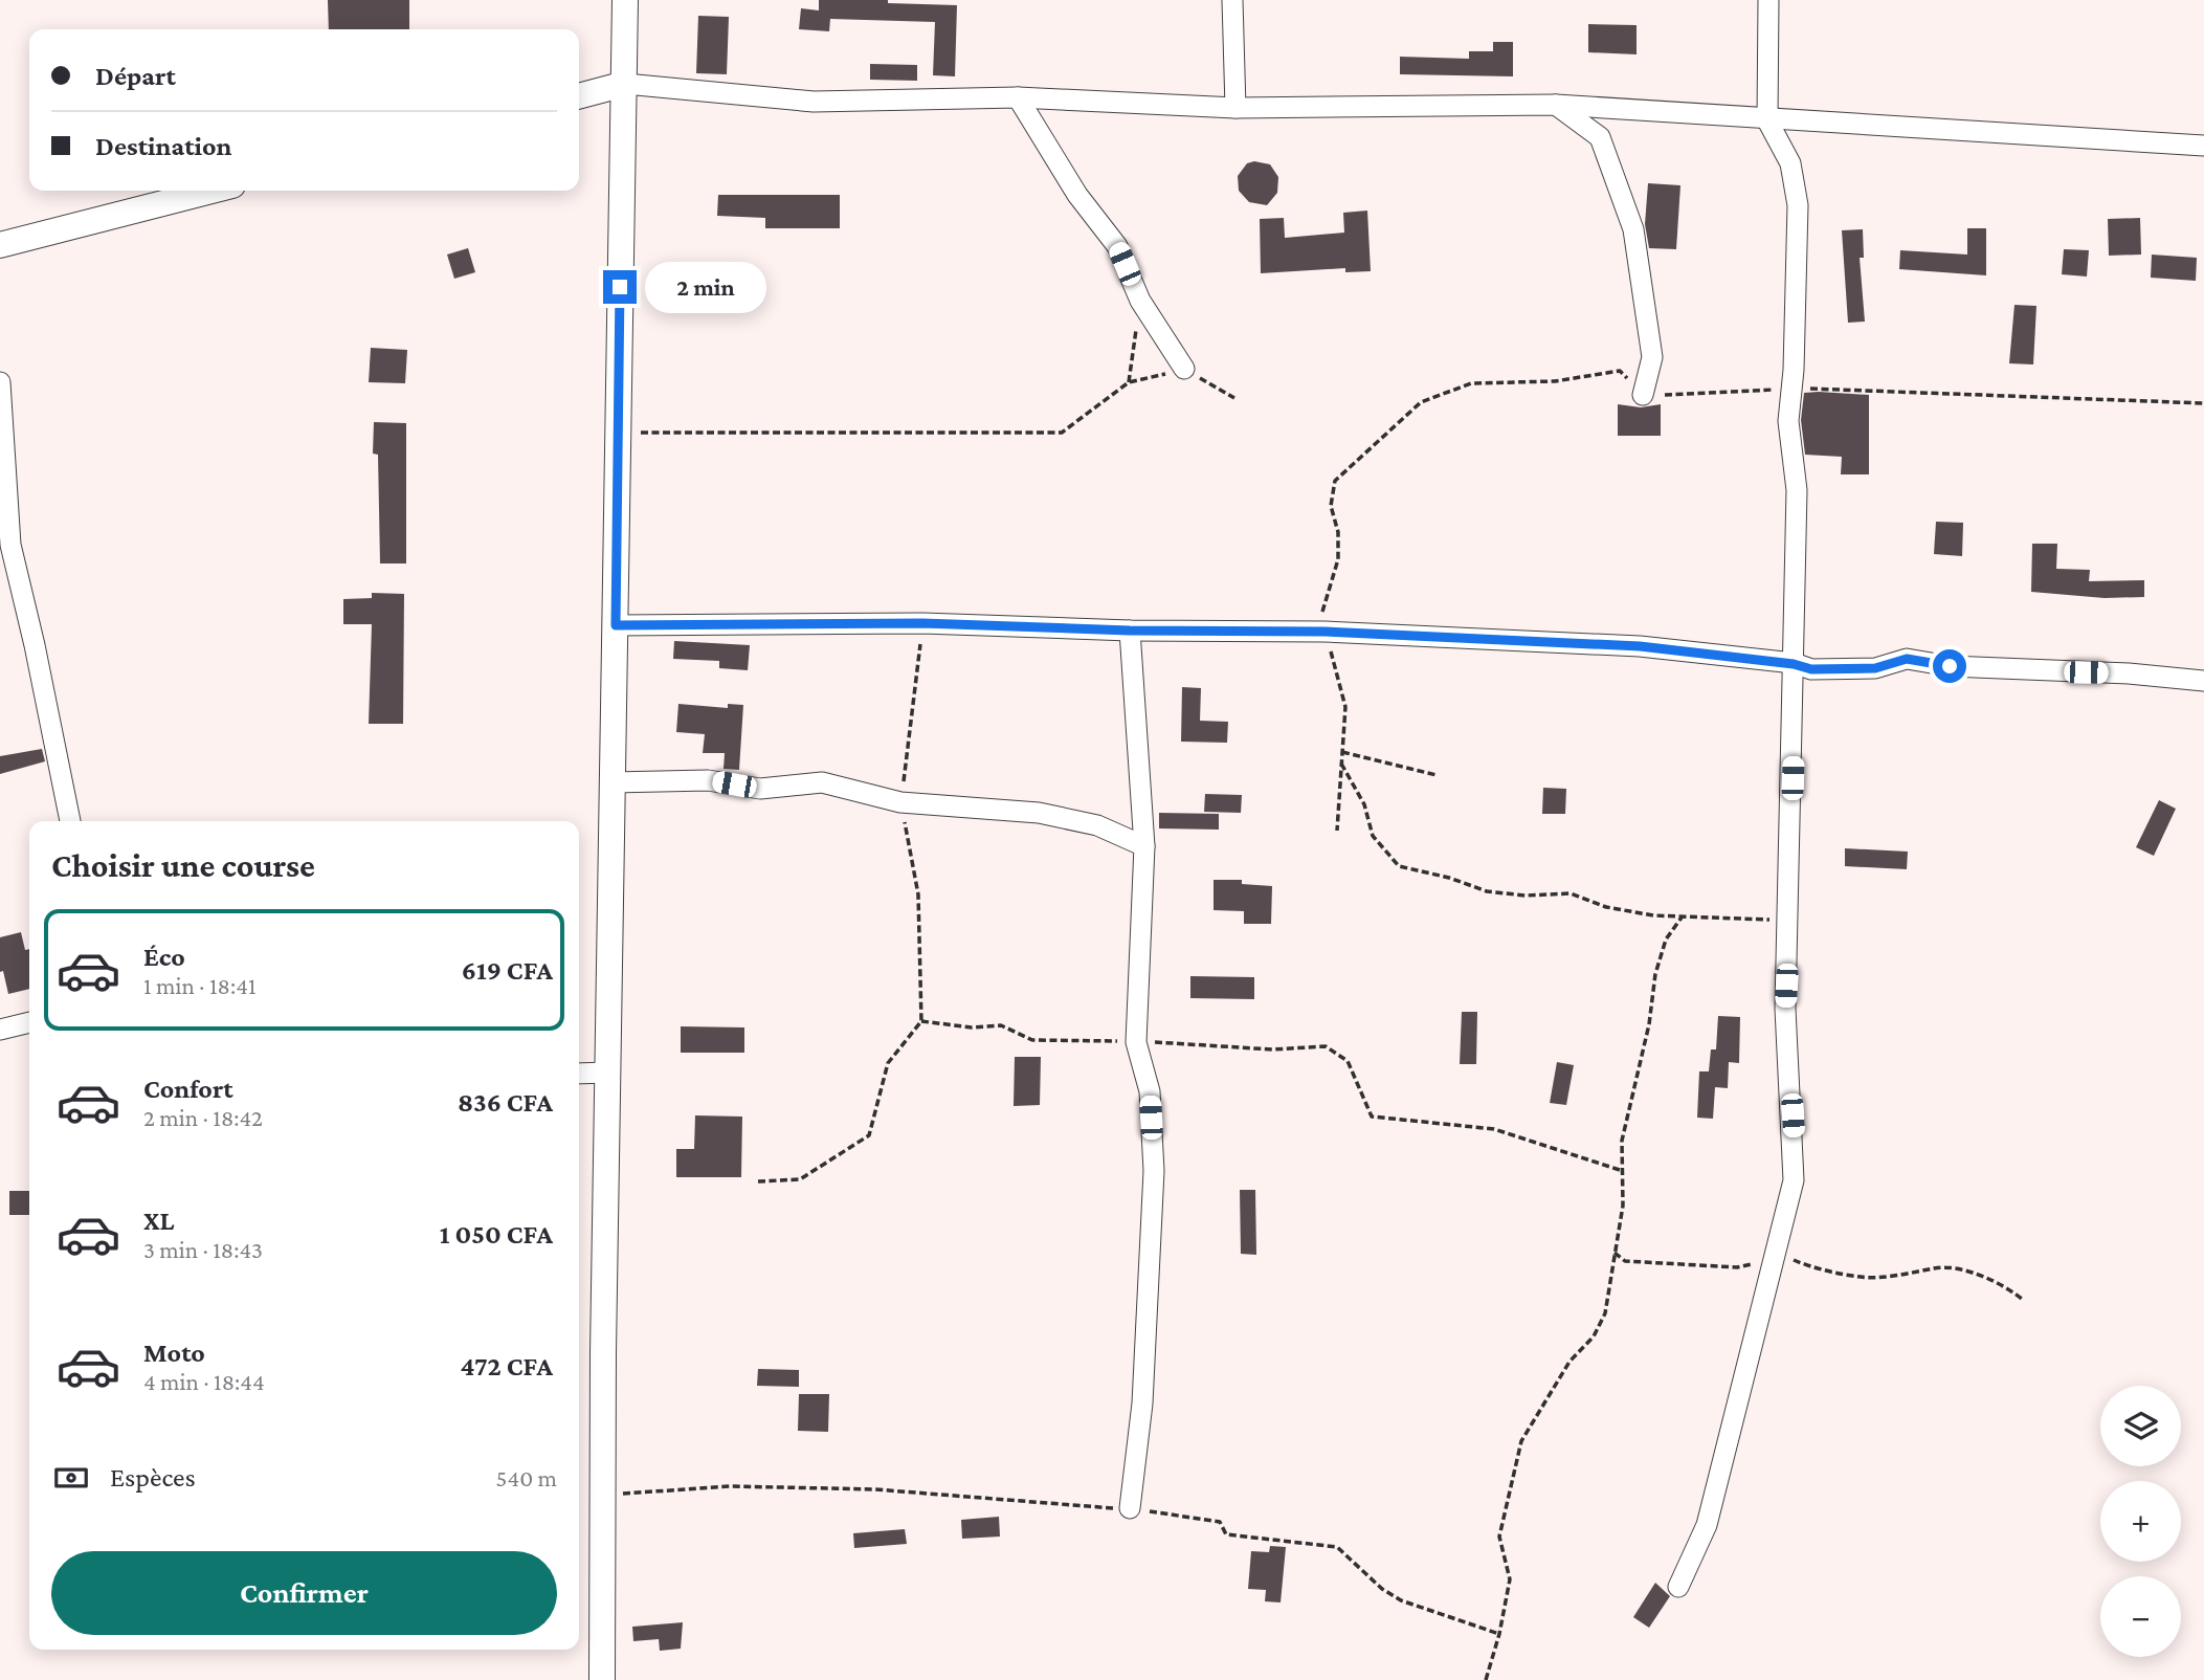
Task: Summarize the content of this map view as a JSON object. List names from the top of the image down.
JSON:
{
  "page": {
    "banner": ["Départ", "Destination"],
    "bubble": "2 min",
    "heading": "Choisir une course",
    "list": [
      {
        "name": "Éco",
        "note": "1 min · 18:41",
        "value": "619 CFA"
      },
      {
        "name": "Confort",
        "note": "2 min · 18:42",
        "value": "836 CFA"
      },
      {
        "name": "XL",
        "note": "3 min · 18:43",
        "value": "1 050 CFA"
      },
      {
        "name": "Moto",
        "note": "4 min · 18:44",
        "value": "472 CFA"
      }
    ],
    "map_buttons": ["+", "−"],
    "pay": ["Espèces", "540 m"],
    "buttons": "Confirmer"
  }
}
